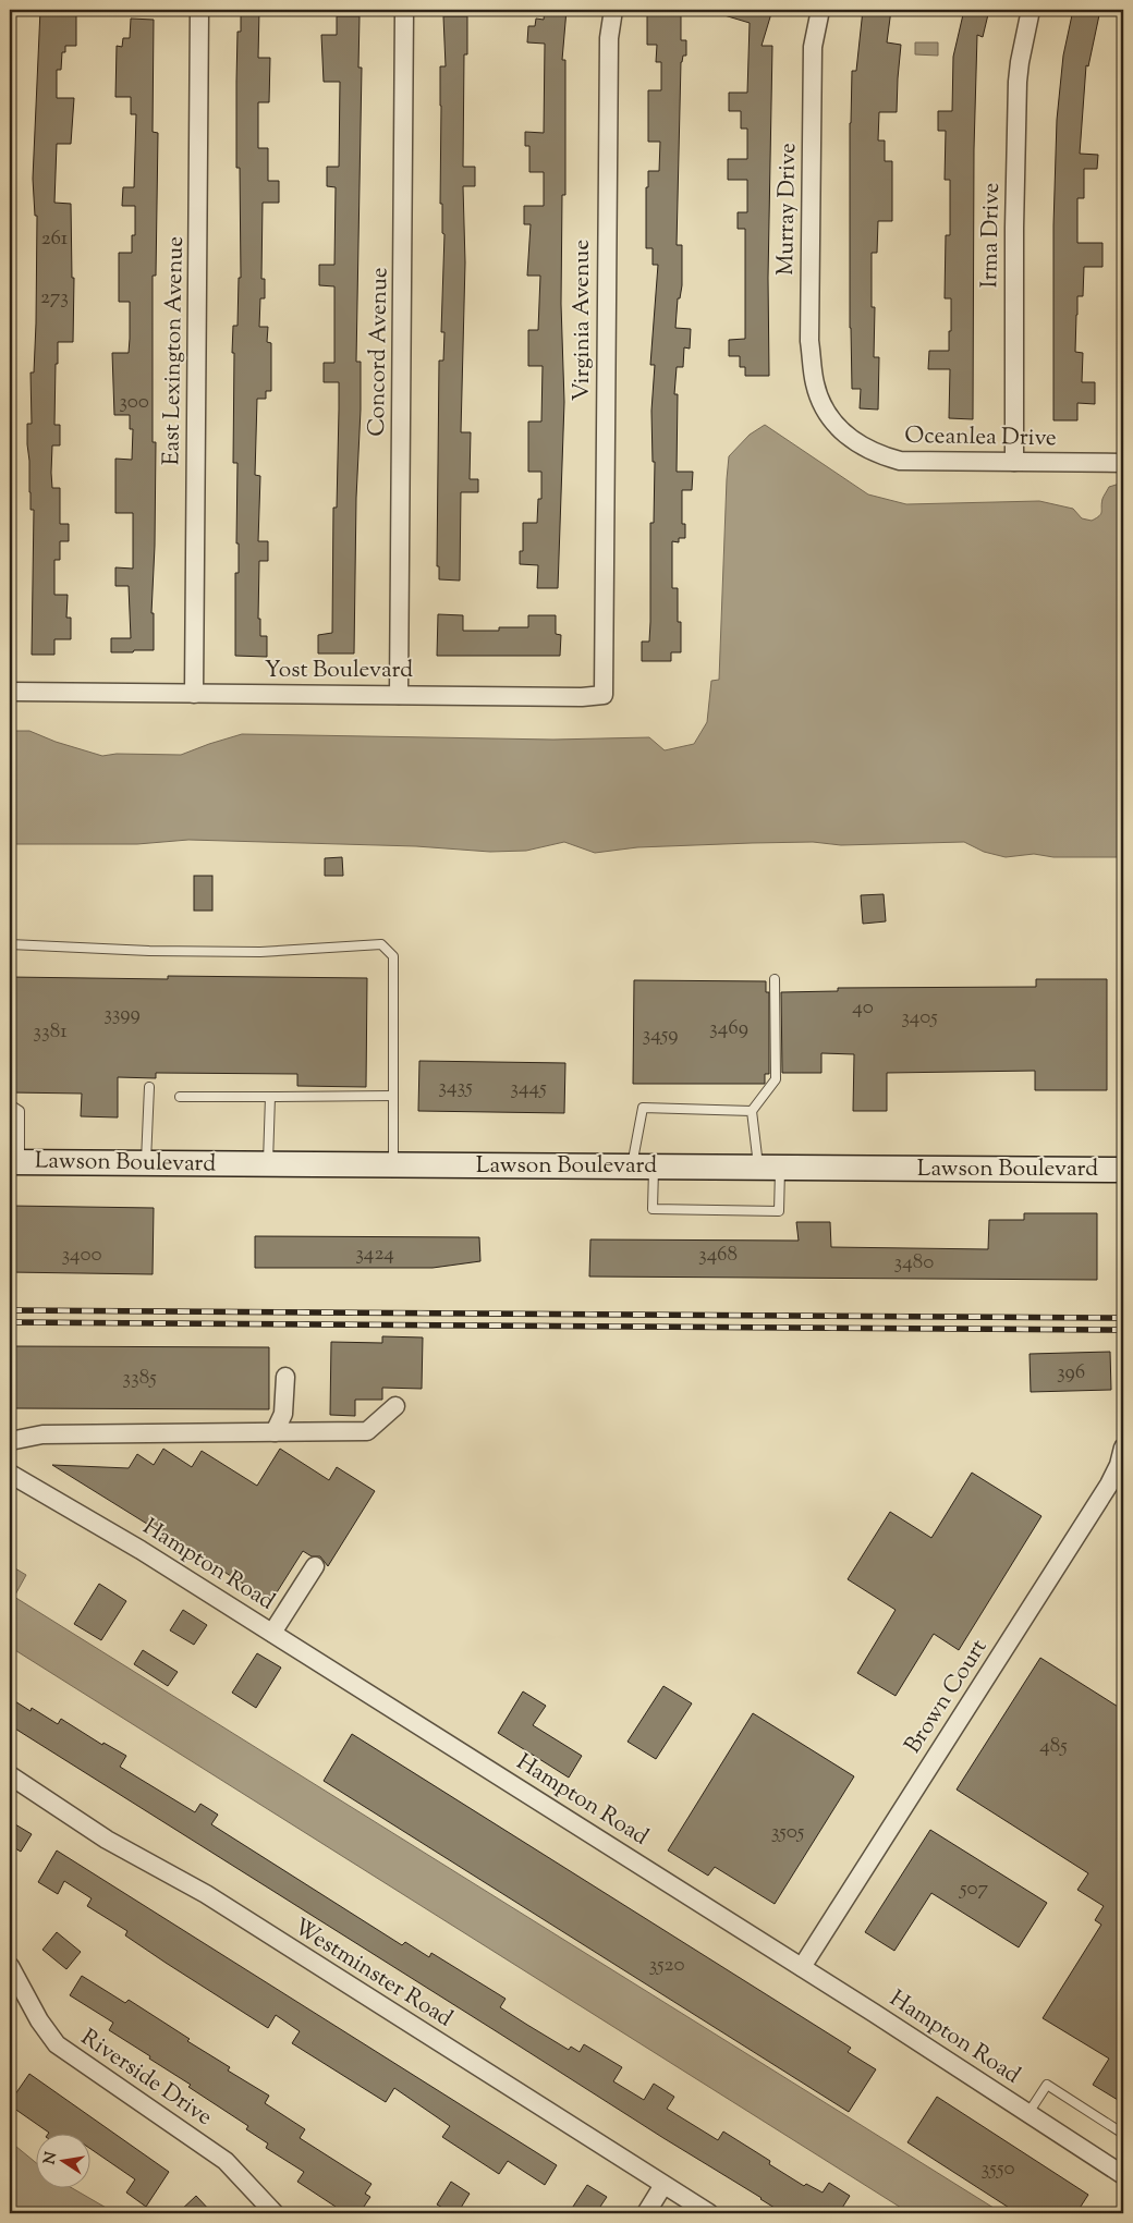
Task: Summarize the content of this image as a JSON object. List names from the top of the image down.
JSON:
{
  "streets": {
    "main road": ["Lawson Boulevard"],
    "street": [
      "Murray Drive",
      "Irma Drive",
      "Virginia Avenue",
      "East Lexington Avenue",
      "Concord Avenue",
      "Oceanlea Drive",
      "Yost Boulevard",
      "Hampton Road",
      "Brown Court",
      "Westminster Road",
      "Riverside Drive"
    ]
  },
  "crossings": [
    ["Murray Drive", "Oceanlea Drive"],
    ["Irma Drive", "Oceanlea Drive"],
    ["Virginia Avenue", "Yost Boulevard"],
    ["East Lexington Avenue", "Yost Boulevard"],
    ["Concord Avenue", "Yost Boulevard"],
    ["Hampton Road", "Brown Court"]
  ],
  "house_numbers": [
    "261",
    "273",
    "300",
    "40",
    "3399",
    "3405",
    "3469",
    "3381",
    "3459",
    "3435",
    "3445",
    "3424",
    "3400",
    "3468",
    "3480",
    "396",
    "3385",
    "485",
    "3505",
    "507",
    "3520",
    "3550"
  ],
  "north": "left"
}
